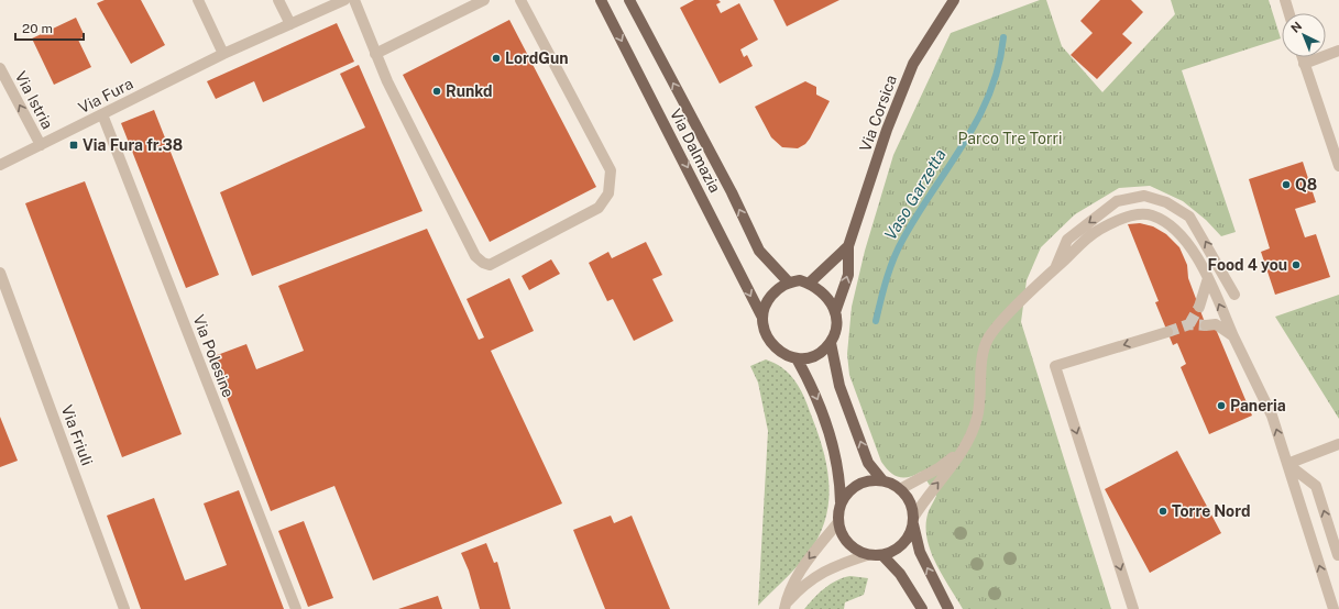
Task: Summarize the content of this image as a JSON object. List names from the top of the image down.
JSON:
{
  "streets": {
    "main road": ["Via Corsica", "Via Dalmazia"],
    "street": [
      "Via Fura",
      "Via Istria",
      "Via Polesine",
      "Via Friuli"
    ]
  },
  "crossings": [
    ["Via Fura", "Via Istria"],
    ["Via Fura", "Via Polesine"],
    ["Via Corsica", "Via Dalmazia"]
  ],
  "one_way": ["Via Istria"],
  "water": ["Vaso Garzetta"],
  "parks": ["Parco Tre Torri"],
  "places": {
    "other": [
      "LordGun",
      "Runkd",
      "Q8",
      "Food 4 you",
      "Paneria",
      "Torre Nord"
    ],
    "transit": ["Via Fura fr.38"]
  },
  "scale_bar": "20 m",
  "north": "top left"
}
